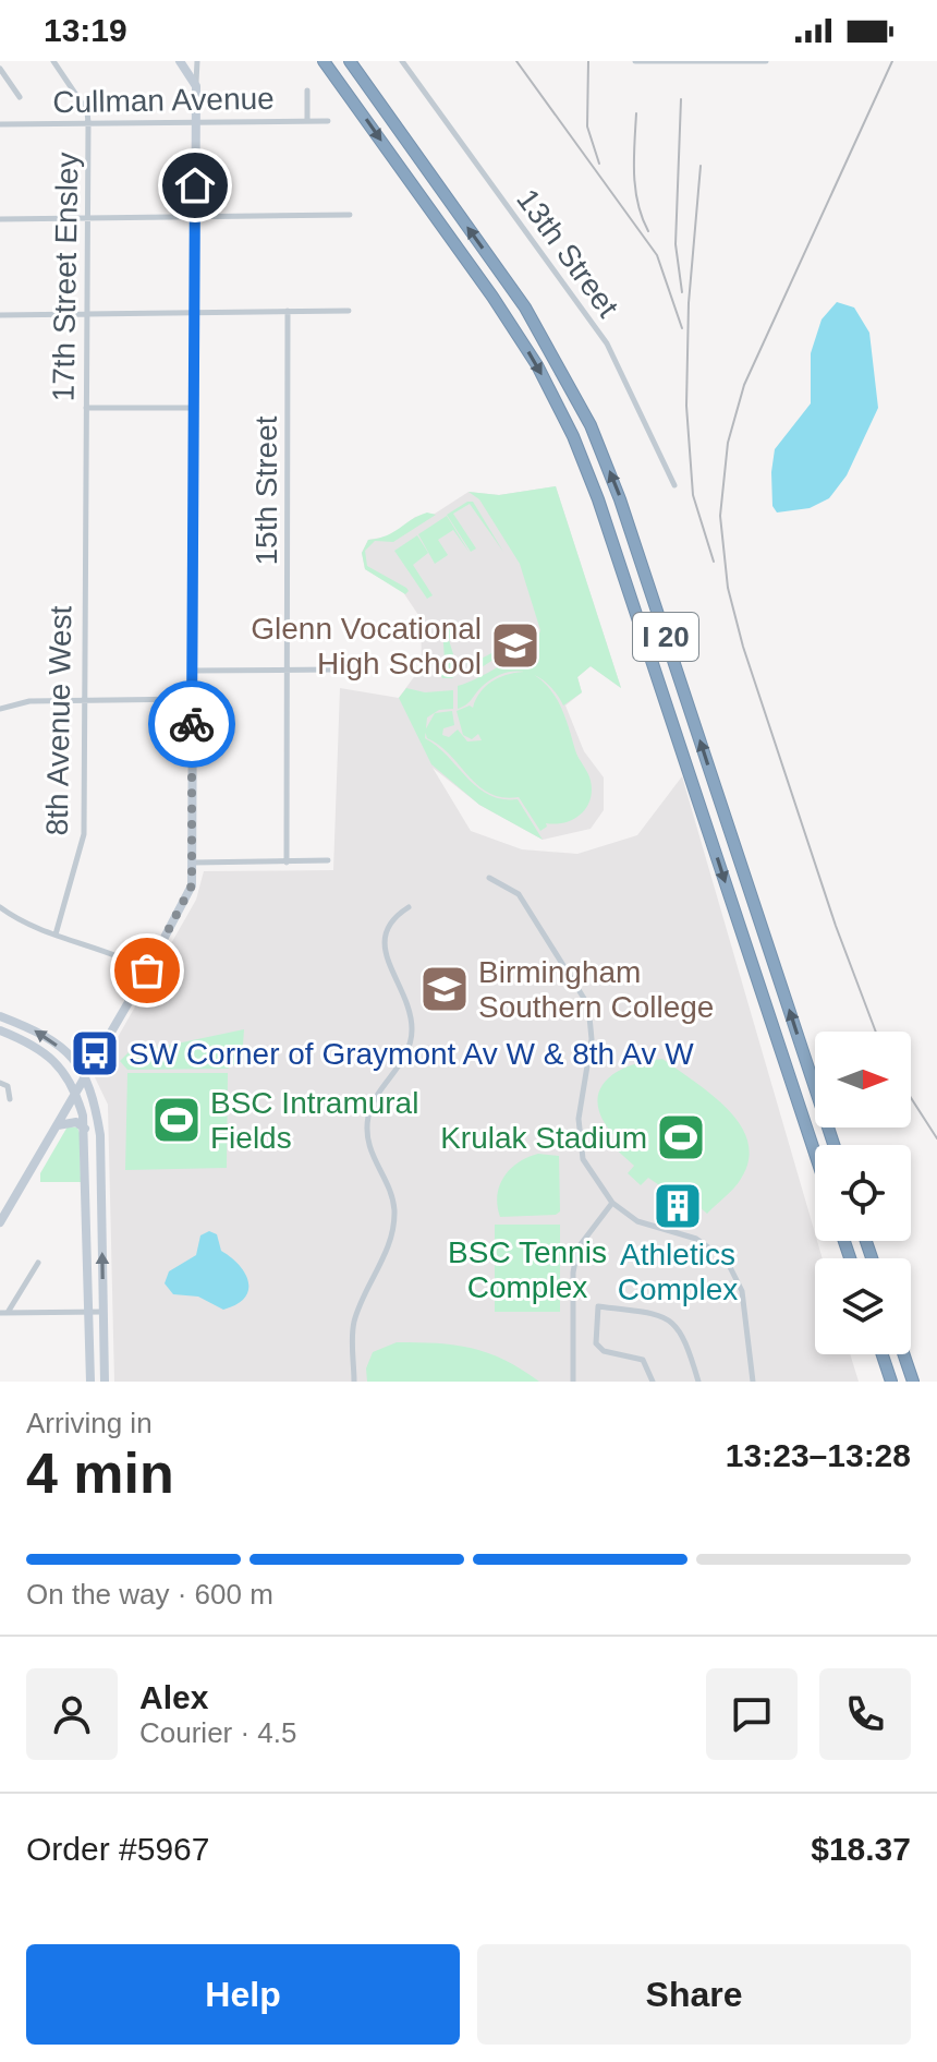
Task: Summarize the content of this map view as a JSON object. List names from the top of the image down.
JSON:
{
  "streets": {
    "highway": ["I 20"],
    "street": [
      "Cullman Avenue",
      "13th Street",
      "17th Street Ensley",
      "15th Street",
      "8th Avenue West"
    ]
  },
  "crossings": [
    ["Cullman Avenue", "17th Street Ensley"],
    ["17th Street Ensley", "8th Avenue West"]
  ],
  "parks": ["BSC Tennis Complex"],
  "places": {
    "school or university": ["Glenn Vocational High School", "Birmingham Southern College"],
    "bus stop": ["SW Corner of Graymont Av W & 8th Av W"],
    "sports": ["BSC Intramural Fields", "Krulak Stadium"],
    "building": ["Athletics Complex"]
  },
  "north": "right",
  "page": {
    "status": "13:19",
    "heading": ["4 min", "Arriving in", "13:23–13:28"],
    "panel": [
      "Alex",
      "Courier · 4.5",
      "Order #5967",
      "$18.37"
    ],
    "bar": "On the way · 600 m",
    "buttons": ["Help", "Share"]
  }
}
